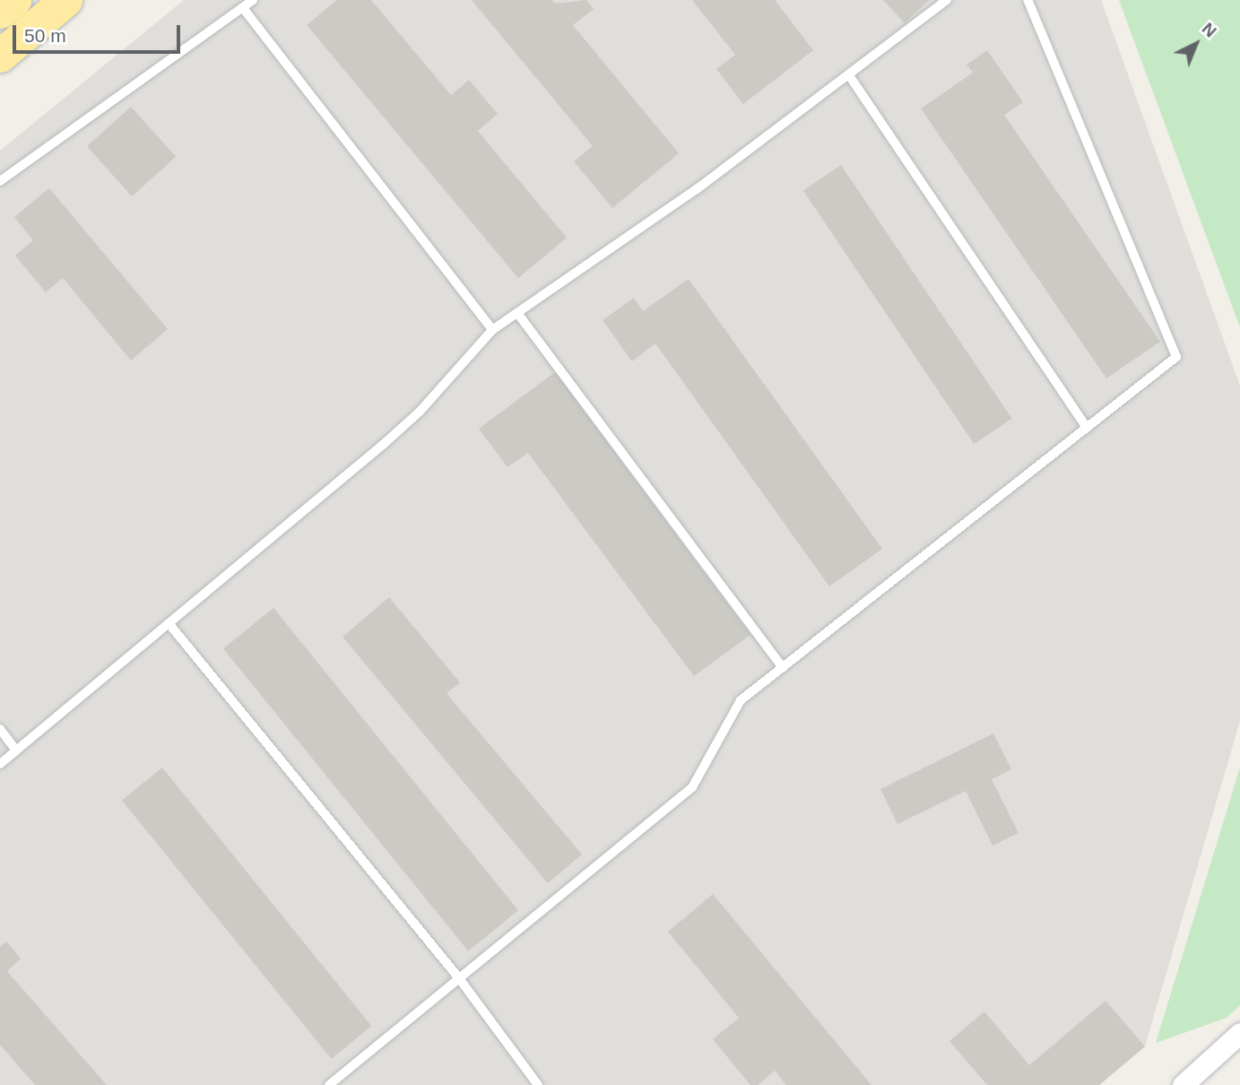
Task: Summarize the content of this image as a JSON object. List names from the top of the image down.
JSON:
{
  "scale_bar": "50 m",
  "north": "top right"
}
